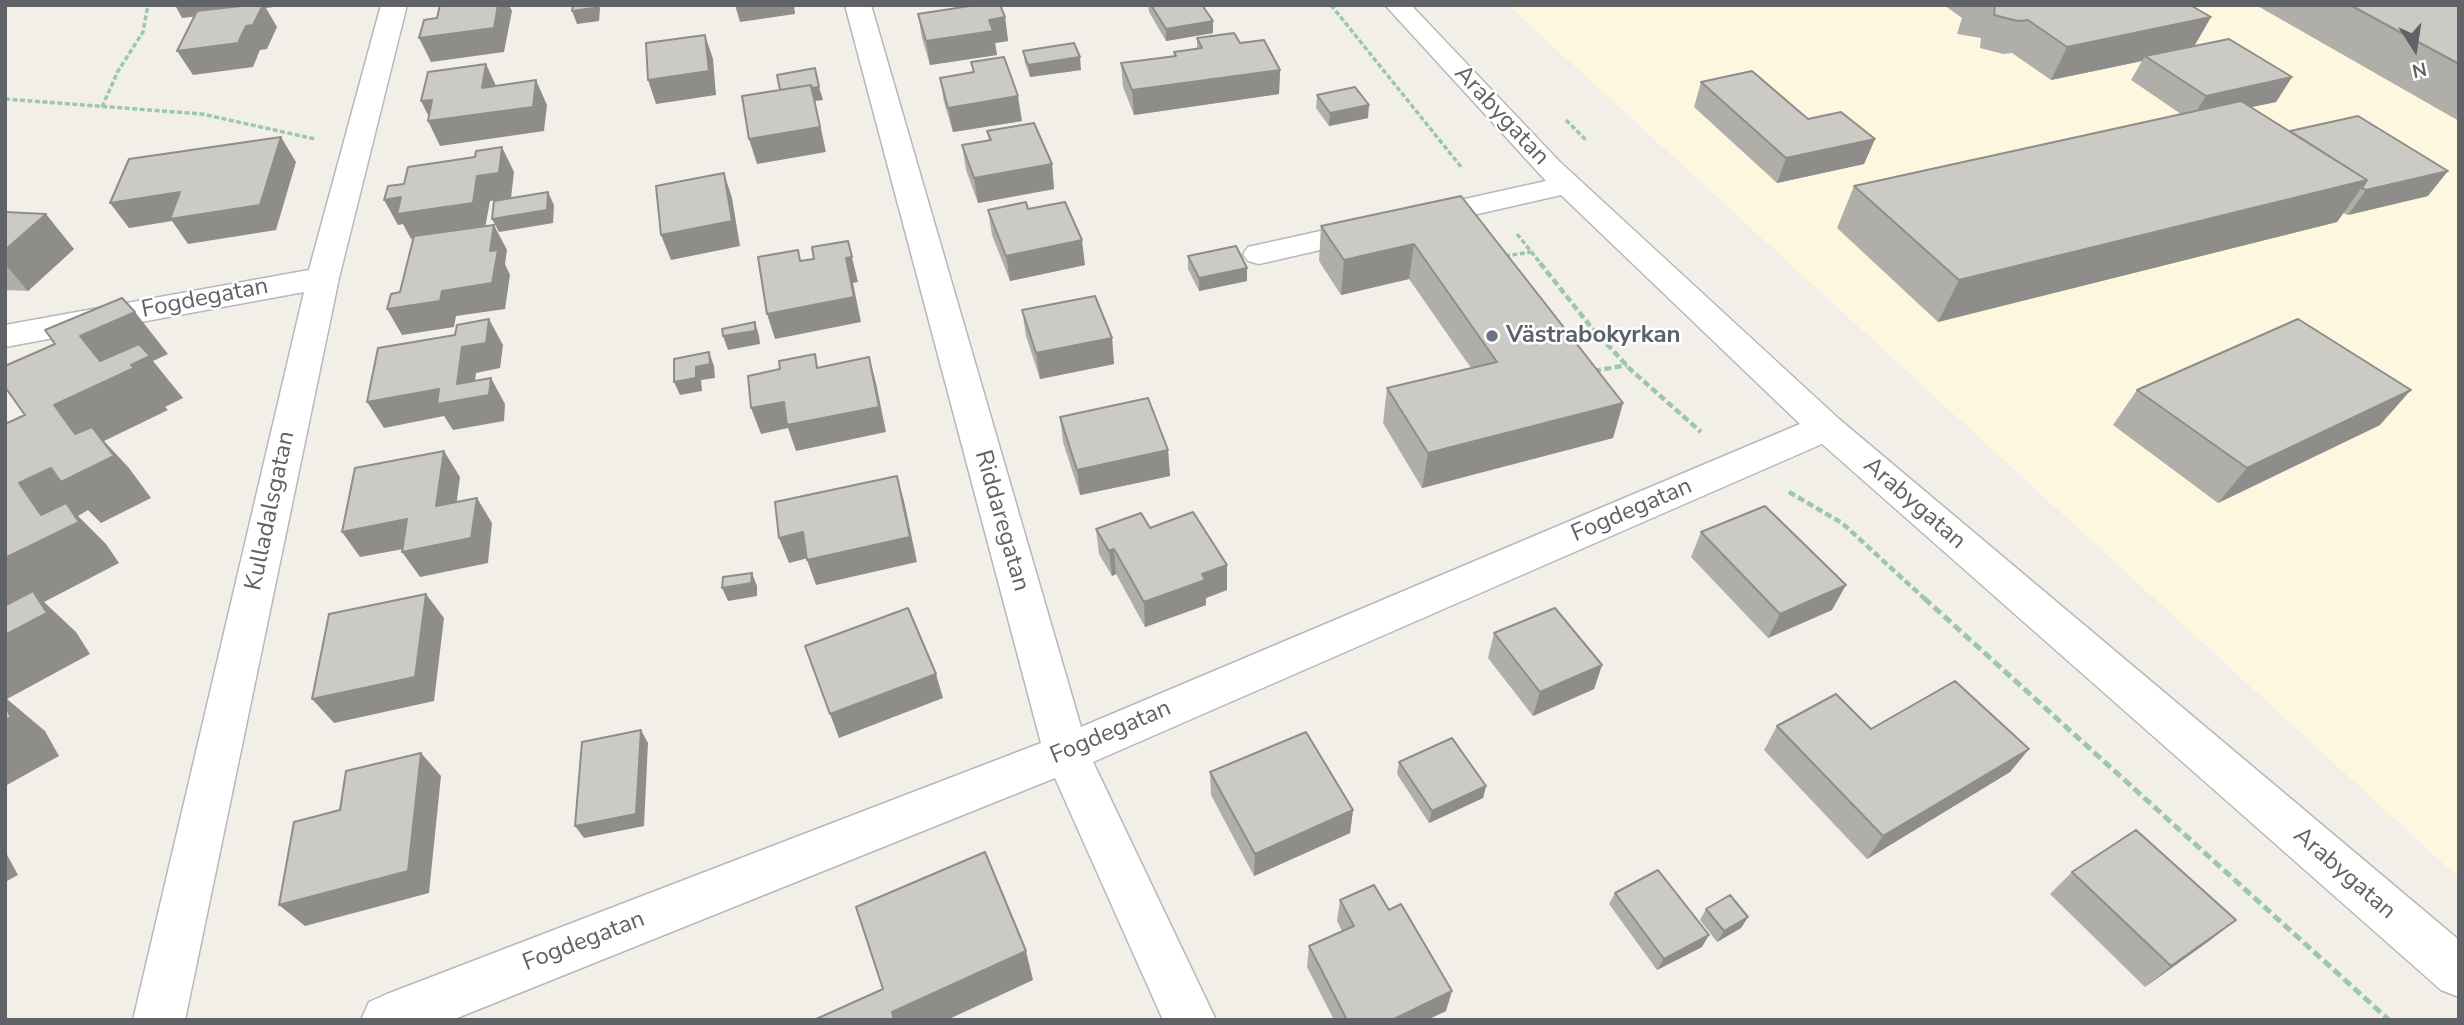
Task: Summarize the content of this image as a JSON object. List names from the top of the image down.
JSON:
{
  "streets": {
    "street": [
      "Arabygatan",
      "Fogdegatan",
      "Kulladalsgatan",
      "Riddaregatan"
    ]
  },
  "crossings": [
    ["Arabygatan", "Fogdegatan"],
    ["Fogdegatan", "Kulladalsgatan"],
    ["Fogdegatan", "Riddaregatan"]
  ],
  "places": ["Västrabokyrkan"],
  "north": "bottom"
}
